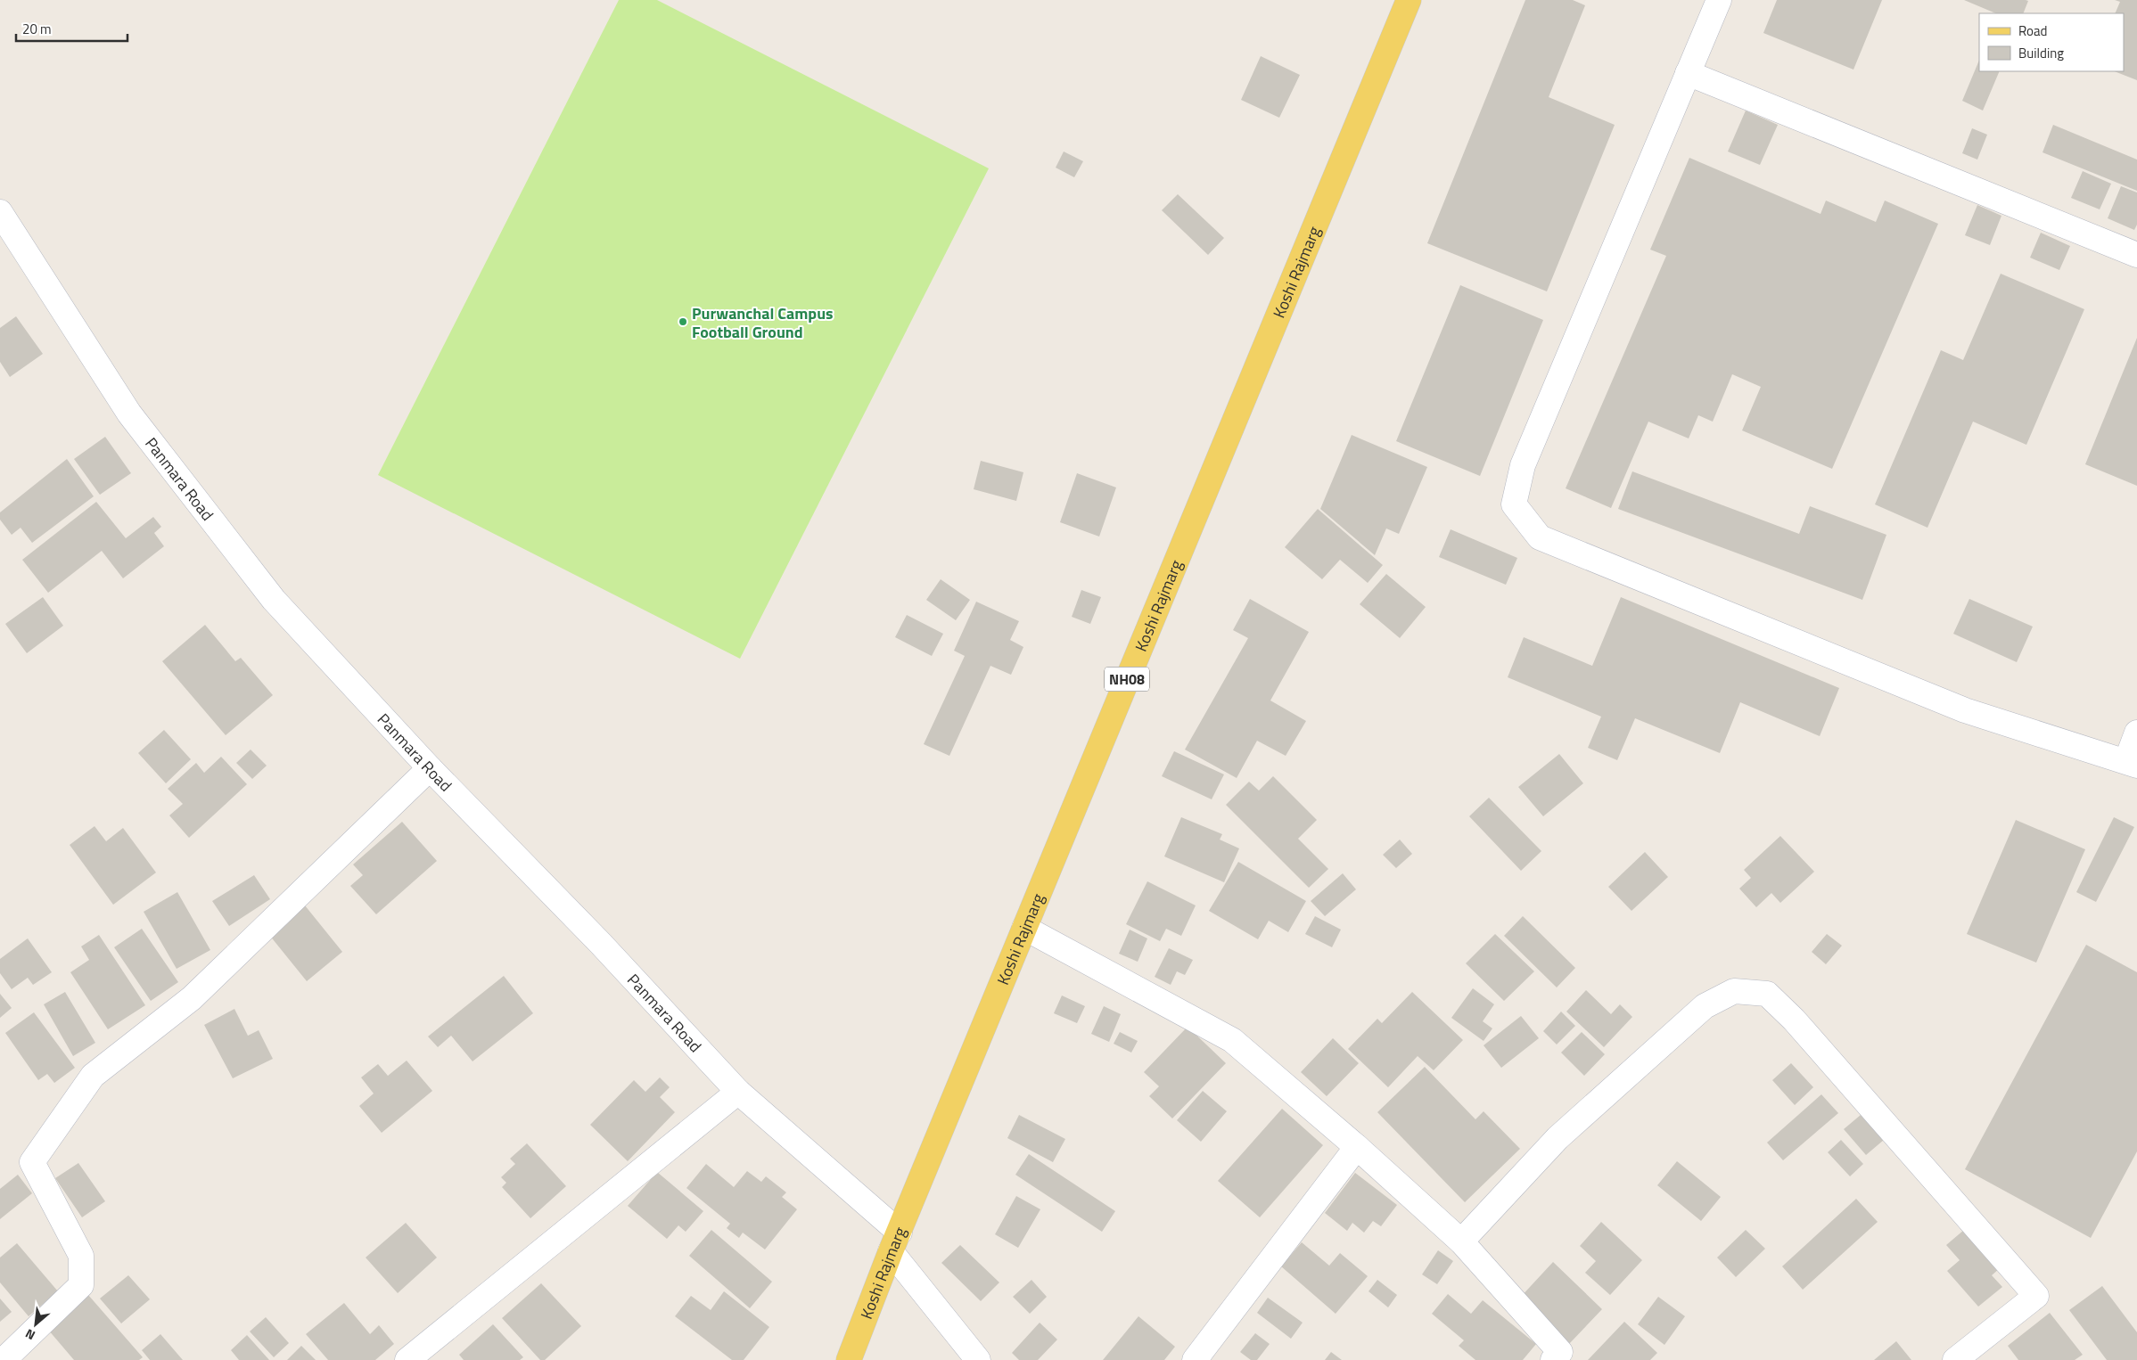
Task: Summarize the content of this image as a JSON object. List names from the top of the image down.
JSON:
{
  "streets": {
    "main road": ["Koshi Rajmarg", "NH08"],
    "street": ["Panmara Road"]
  },
  "crossings": [
    ["Koshi Rajmarg", "Panmara Road"]
  ],
  "places": ["Purwanchal Campus Football Ground"],
  "legend": ["Road", "Building"],
  "scale_bar": "20 m",
  "north": "bottom left"
}
